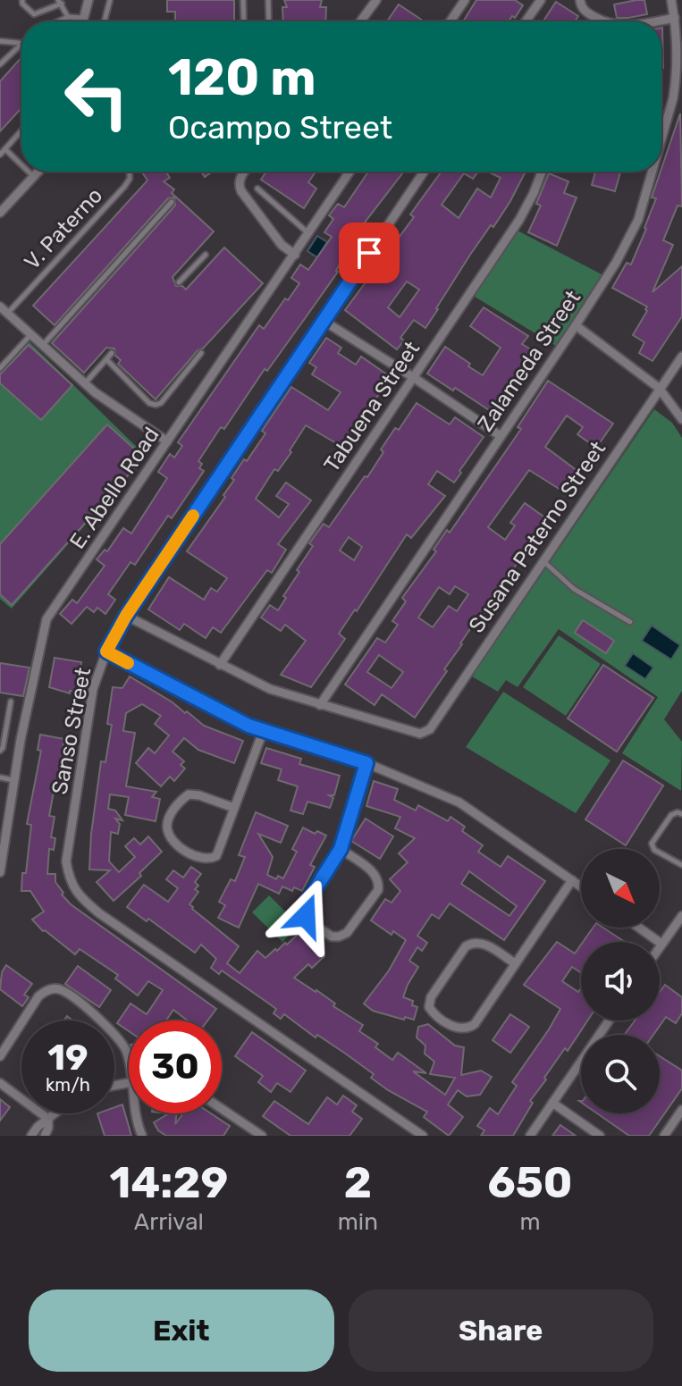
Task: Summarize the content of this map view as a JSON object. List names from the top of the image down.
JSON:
{
  "streets": {
    "street": [
      "Zalameda Street",
      "Tabuena Street",
      "E. Abello Road",
      "Susana Paterno Street",
      "Sanso Street"
    ],
    "lane": ["V. Paterno"]
  },
  "crossings": [
    ["Zalameda Street", "Susana Paterno Street"]
  ],
  "north": "bottom right",
  "page": {
    "turn": ["120 m", "Ocampo Street"],
    "speed": "19 km/h",
    "limit": "30",
    "eta": [
      "14:29",
      "Arrival",
      "2",
      "min",
      "650",
      "m"
    ],
    "buttons": ["Exit", "Share"]
  }
}
